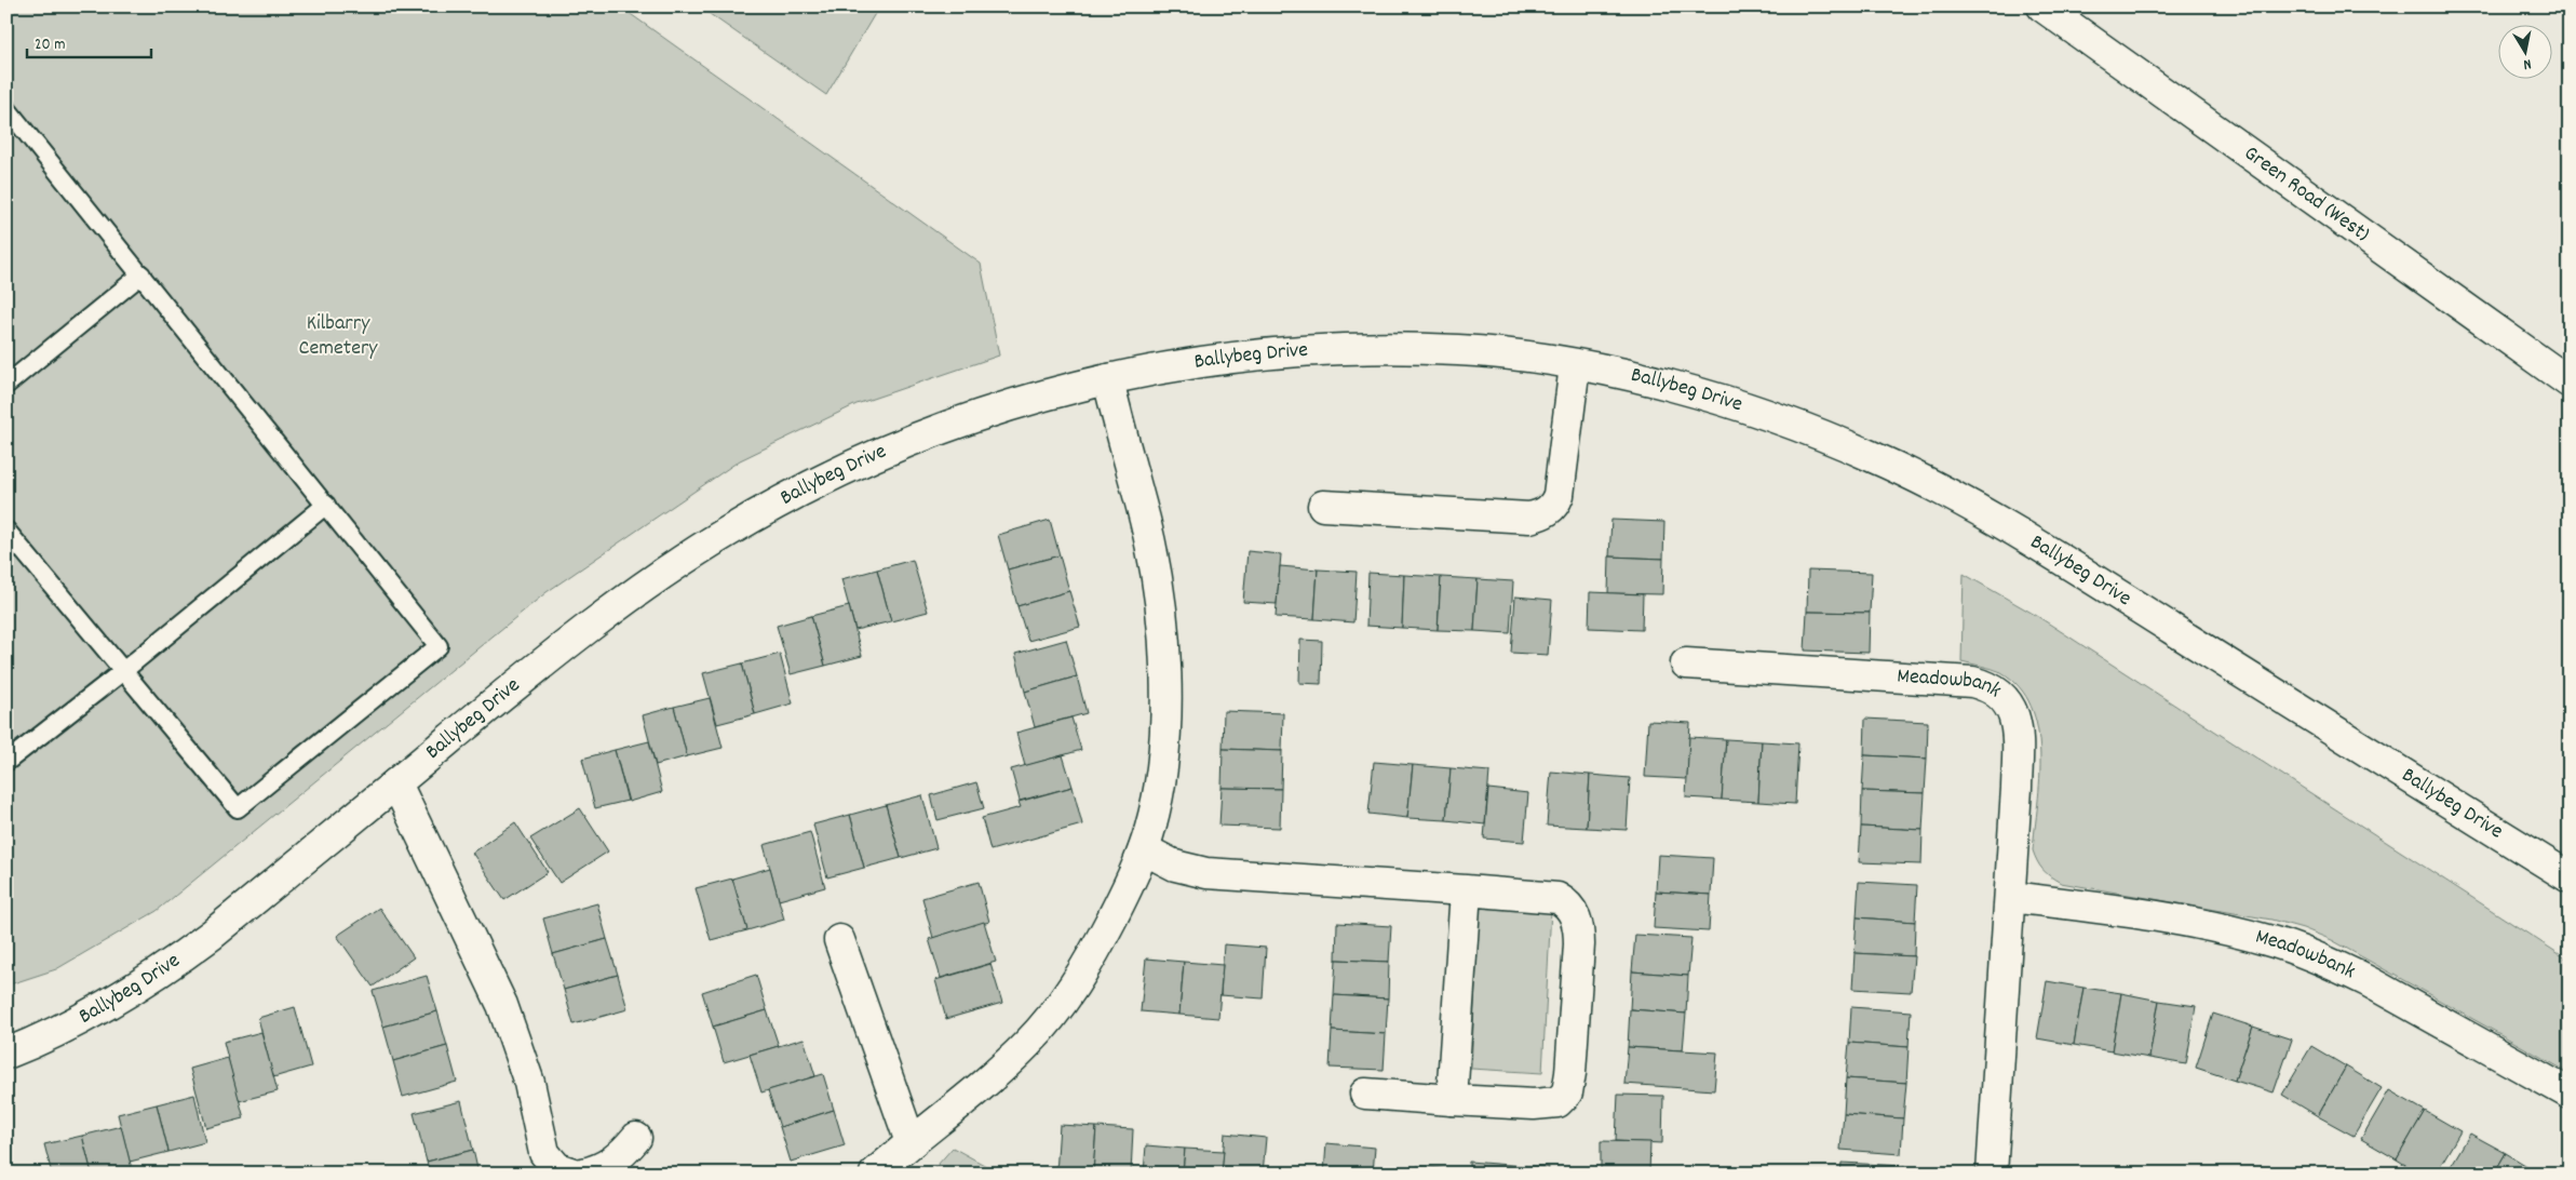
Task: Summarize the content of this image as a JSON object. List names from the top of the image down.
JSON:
{
  "streets": {
    "street": ["Green Road (West)", "Ballybeg Drive", "Meadowbank"]
  },
  "parks": ["Kilbarry Cemetery"],
  "scale_bar": "20 m",
  "north": "bottom"
}
